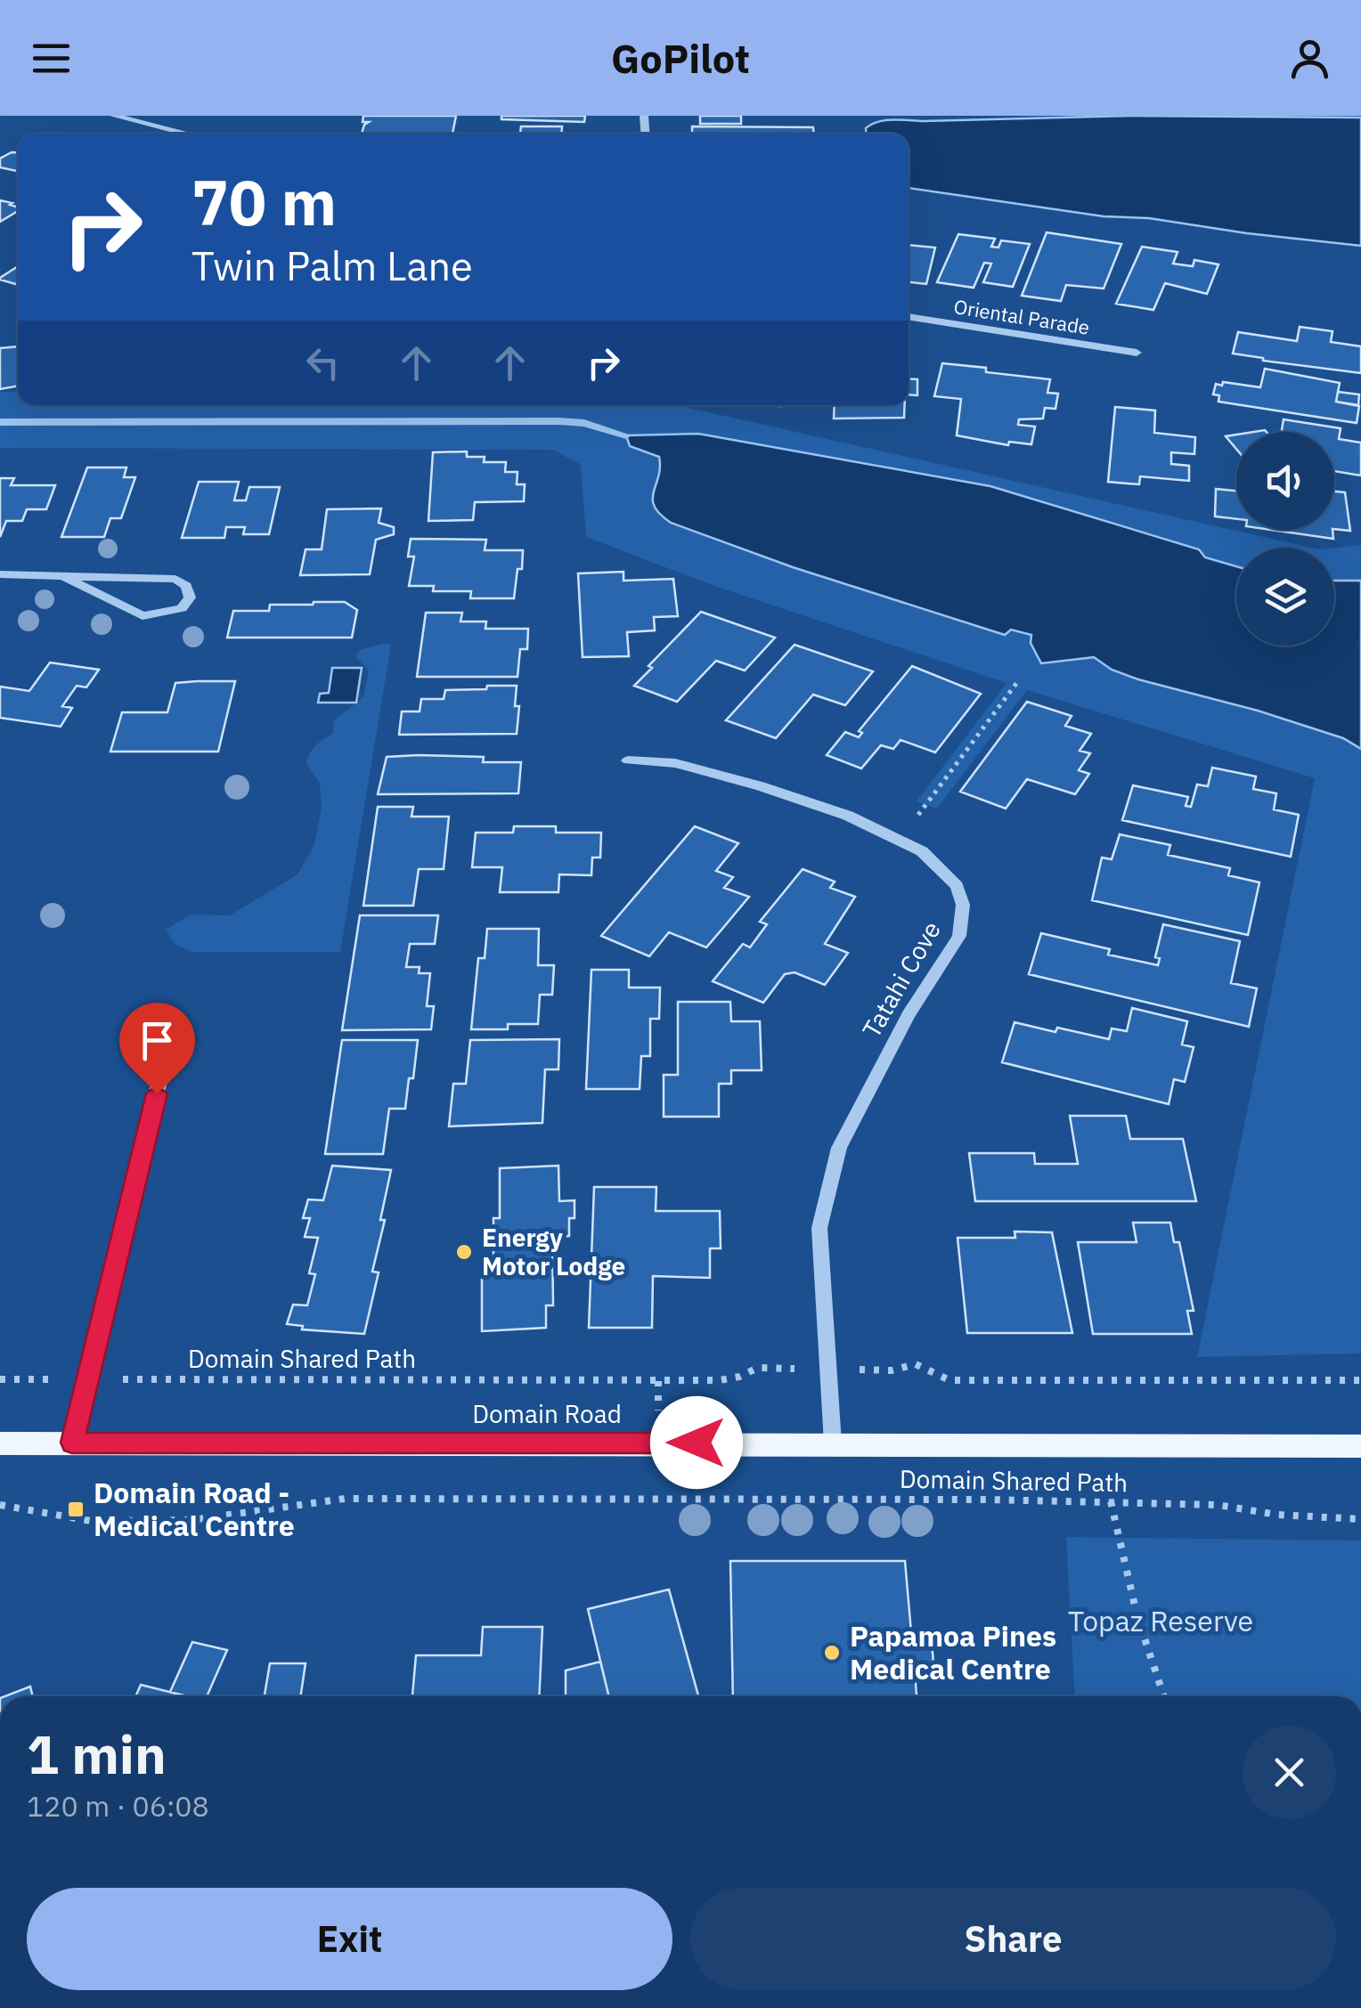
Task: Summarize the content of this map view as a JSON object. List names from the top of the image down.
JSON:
{
  "streets": {
    "main road": ["Domain Road"],
    "street": ["Oriental Parade", "Tatahi Cove"],
    "path": ["Domain Shared Path"]
  },
  "crossings": [
    ["Tatahi Cove", "Domain Road"]
  ],
  "parks": ["Topaz Reserve"],
  "places": {
    "other": ["Energy Motor Lodge", "Papamoa Pines Medical Centre"],
    "transit": ["Domain Road - Medical Centre"]
  },
  "page": {
    "header": "GoPilot",
    "turn": ["70 m", "Twin Palm Lane"],
    "heading": ["1 min", "120 m · 06:08"],
    "buttons": ["Exit", "Share"]
  }
}
